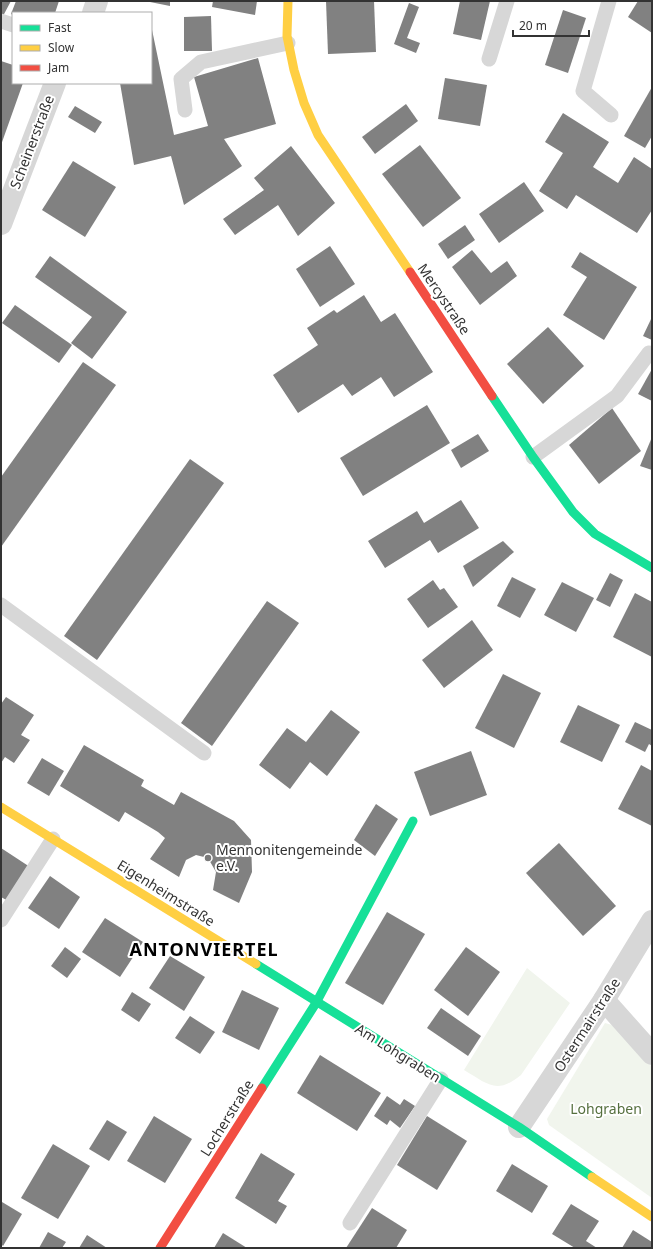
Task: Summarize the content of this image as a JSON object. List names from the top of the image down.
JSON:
{
  "streets": {
    "street": [
      "Scheinerstraße",
      "Mercystraße",
      "Eigenheimstraße",
      "Ostermairstraße",
      "Am Lohgraben",
      "Locherstraße"
    ]
  },
  "crossings": [
    ["Eigenheimstraße", "Am Lohgraben"],
    ["Eigenheimstraße", "Locherstraße"],
    ["Ostermairstraße", "Am Lohgraben"],
    ["Am Lohgraben", "Locherstraße"]
  ],
  "districts": ["ANTONVIERTEL"],
  "parks": ["Lohgraben"],
  "places": ["Mennonitengemeinde e.V."],
  "legend": ["Fast", "Slow", "Jam"],
  "scale_bar": "20 m"
}
